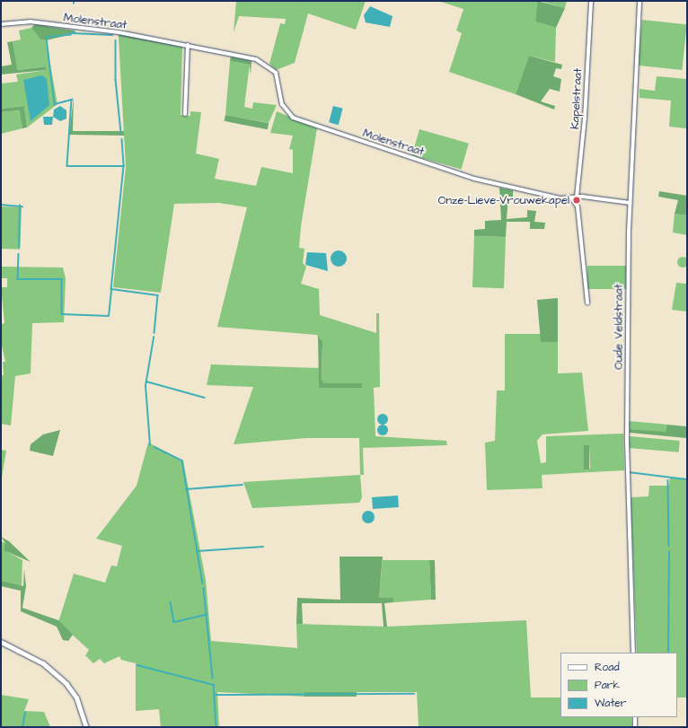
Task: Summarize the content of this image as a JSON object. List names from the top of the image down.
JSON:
{
  "streets": {
    "street": ["Molenstraat", "Kapelstraat", "Oude Veldstraat"]
  },
  "crossings": [
    ["Molenstraat", "Kapelstraat"],
    ["Molenstraat", "Oude Veldstraat"]
  ],
  "places": ["Onze-Lieve-Vrouwekapel"],
  "legend": ["Road", "Park", "Water"]
}
